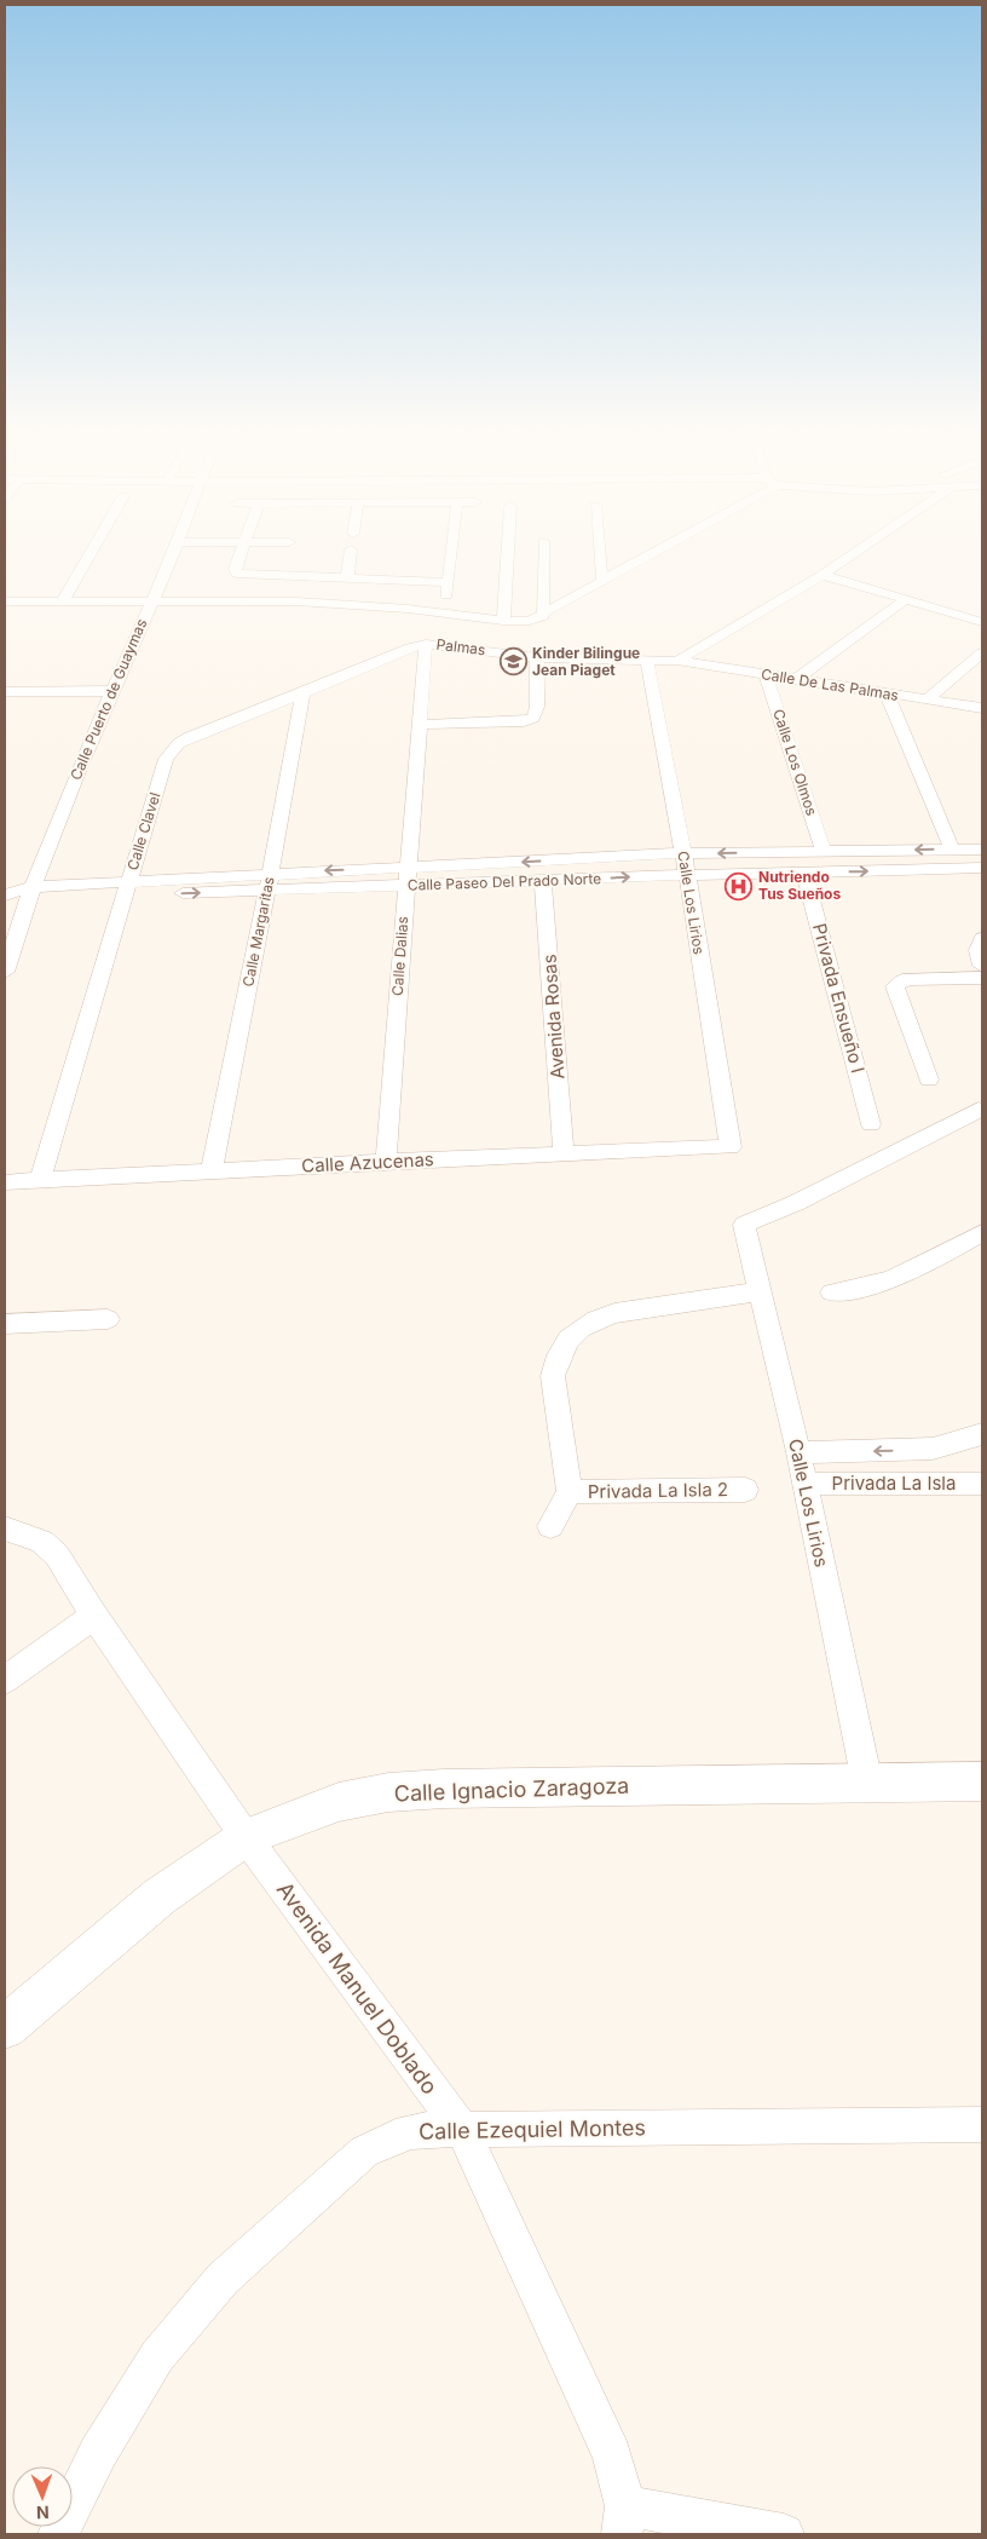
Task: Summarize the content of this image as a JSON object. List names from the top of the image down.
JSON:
{
  "streets": {
    "street": [
      "Palmas",
      "Calle De Las Palmas",
      "Calle Puerto de Guaymas",
      "Calle Los Olmos",
      "Calle Clavel",
      "Calle Paseo Del Prado Norte",
      "Calle Los Lirios",
      "Calle Margaritas",
      "Calle Dalias",
      "Privada Ensueño I",
      "Avenida Rosas",
      "Calle Azucenas",
      "Privada La Isla",
      "Privada La Isla 2",
      "Calle Ignacio Zaragoza",
      "Avenida Manuel Doblado",
      "Calle Ezequiel Montes"
    ]
  },
  "crossings": [
    ["Palmas", "Calle De Las Palmas"],
    ["Palmas", "Calle Clavel"],
    ["Palmas", "Calle Los Lirios"],
    ["Palmas", "Calle Dalias"],
    ["Calle De Las Palmas", "Calle Los Olmos"],
    ["Calle Puerto de Guaymas", "Calle Paseo Del Prado Norte"],
    ["Calle Los Olmos", "Calle Paseo Del Prado Norte"],
    ["Calle Clavel", "Calle Paseo Del Prado Norte"],
    ["Calle Clavel", "Calle Margaritas"],
    ["Calle Clavel", "Calle Dalias"],
    ["Calle Clavel", "Calle Azucenas"],
    ["Calle Paseo Del Prado Norte", "Calle Los Lirios"],
    ["Calle Paseo Del Prado Norte", "Calle Margaritas"],
    ["Calle Paseo Del Prado Norte", "Calle Dalias"],
    ["Calle Paseo Del Prado Norte", "Privada Ensueño I"],
    ["Calle Paseo Del Prado Norte", "Avenida Rosas"],
    ["Calle Los Lirios", "Calle Azucenas"],
    ["Calle Los Lirios", "Privada La Isla"],
    ["Calle Los Lirios", "Privada La Isla 2"],
    ["Calle Los Lirios", "Calle Ignacio Zaragoza"],
    ["Calle Margaritas", "Calle Azucenas"],
    ["Calle Dalias", "Calle Azucenas"],
    ["Avenida Rosas", "Calle Azucenas"],
    ["Calle Ignacio Zaragoza", "Avenida Manuel Doblado"],
    ["Avenida Manuel Doblado", "Calle Ezequiel Montes"]
  ],
  "places": {
    "school or university": ["Kinder Bilingue Jean Piaget"],
    "hospital": ["Nutriendo Tus Sueños"]
  },
  "north": "bottom"
}
